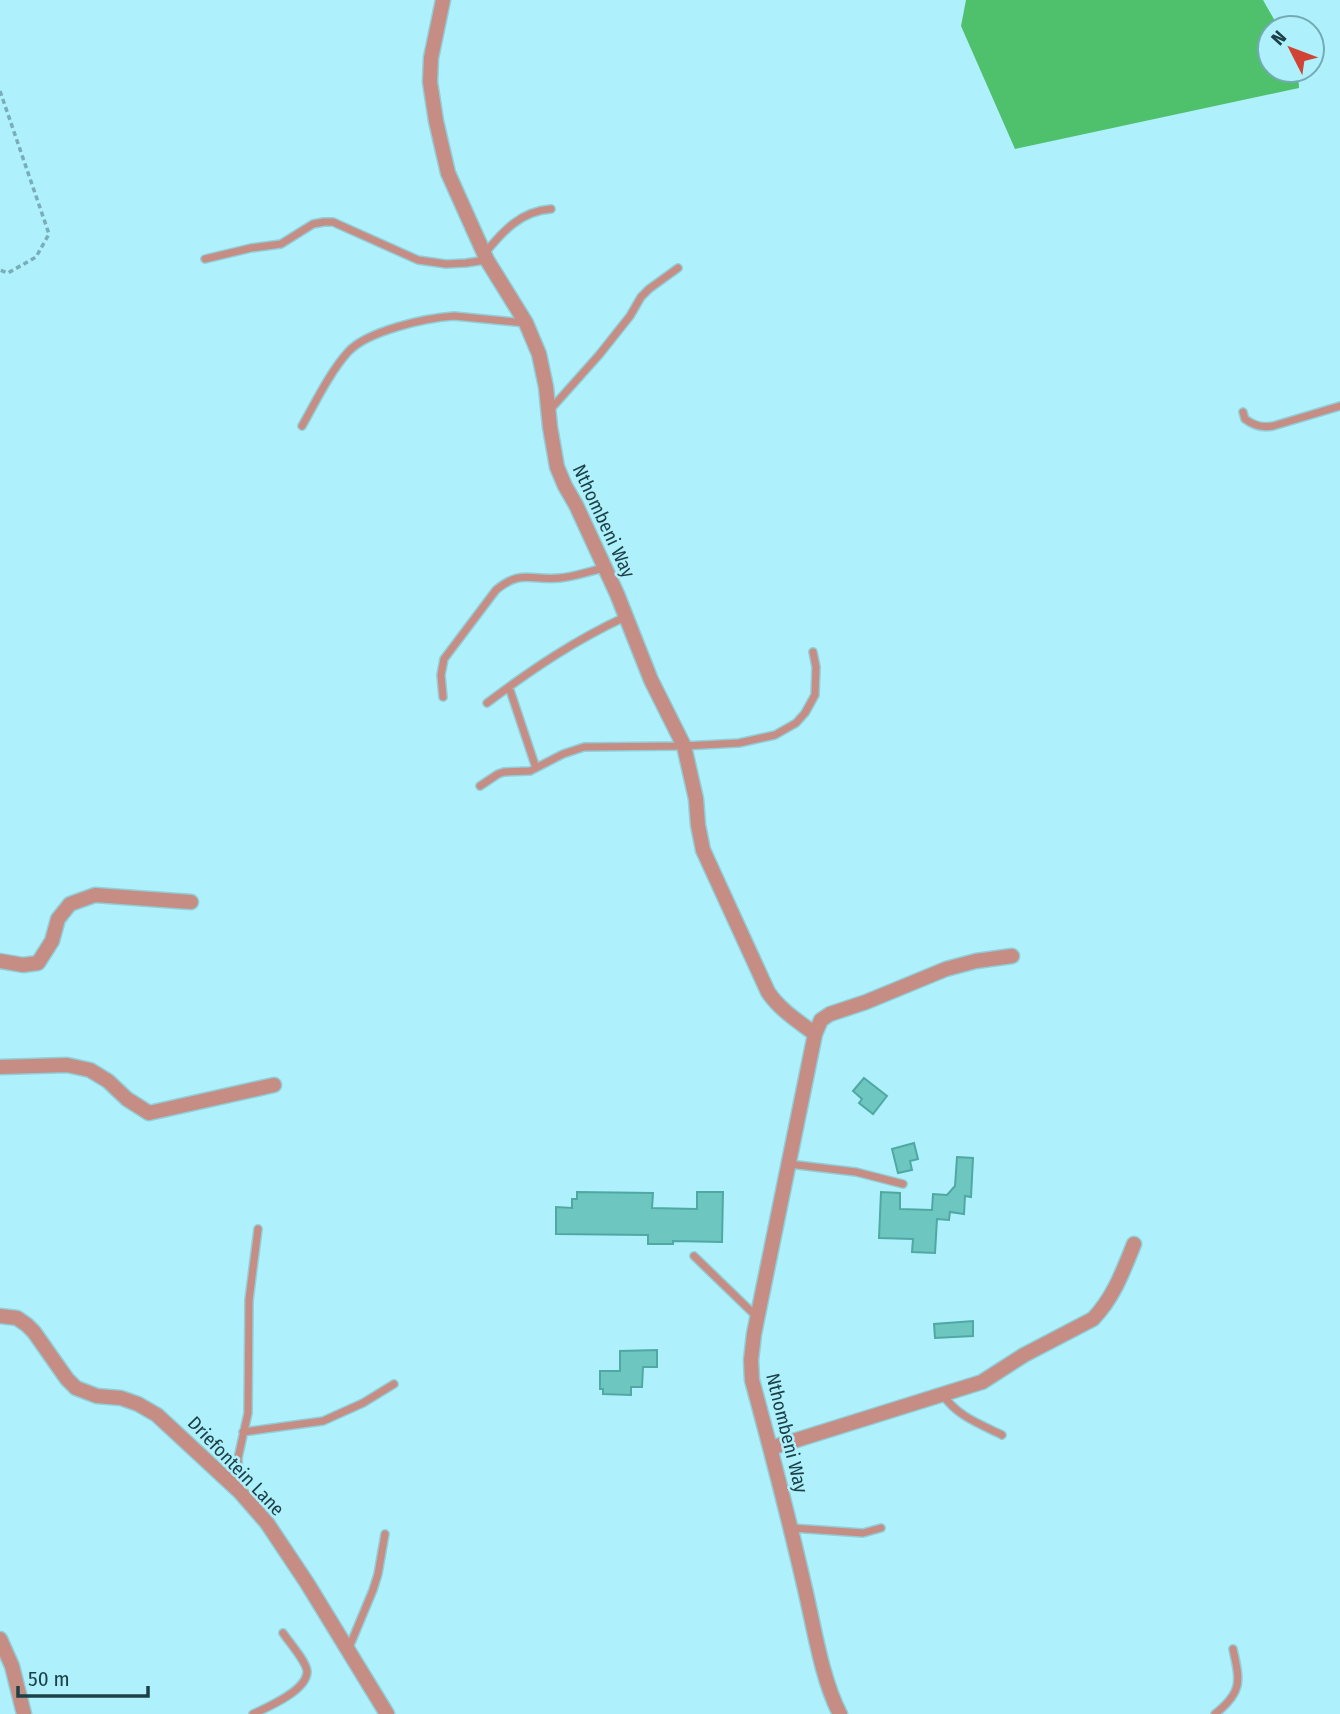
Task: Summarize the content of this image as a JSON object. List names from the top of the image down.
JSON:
{
  "streets": {
    "street": ["Nthombeni Way", "Driefontein Lane"]
  },
  "scale_bar": "50 m",
  "north": "top left"
}
